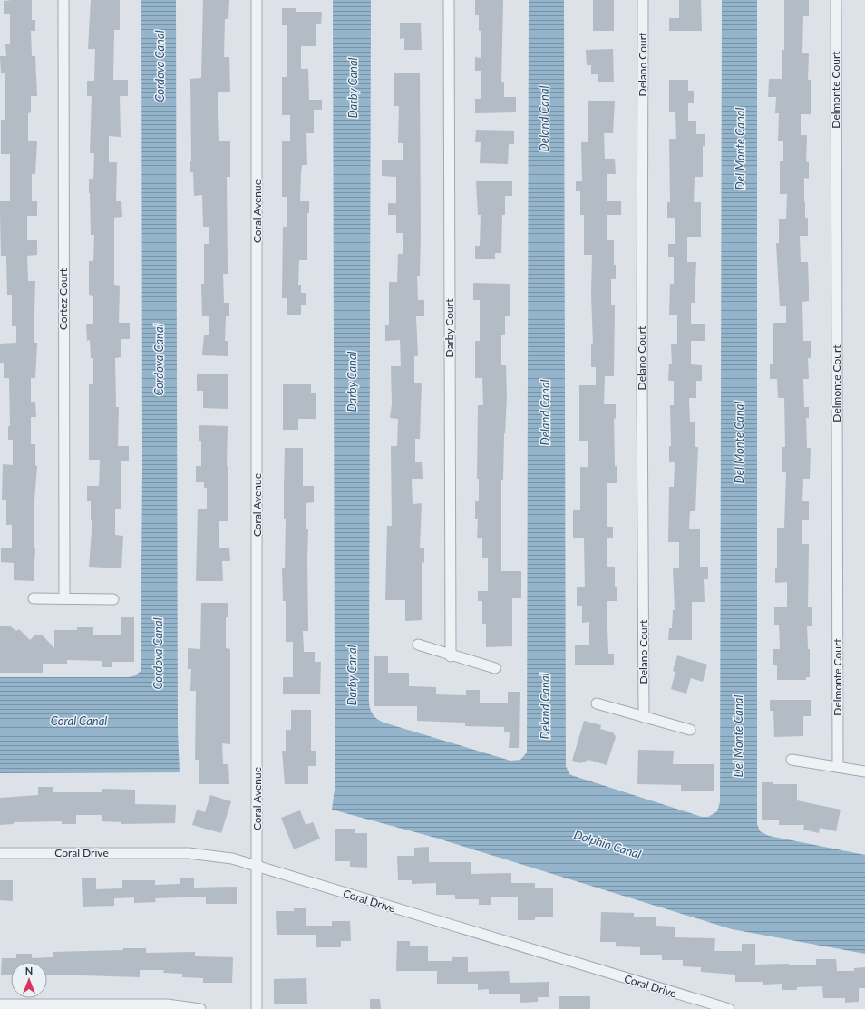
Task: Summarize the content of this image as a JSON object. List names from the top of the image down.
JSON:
{
  "streets": {
    "street": [
      "Delano Court",
      "Delmonte Court",
      "Coral Avenue",
      "Cortez Court",
      "Darby Court",
      "Coral Drive"
    ]
  },
  "crossings": [
    ["Coral Avenue", "Coral Drive"]
  ],
  "water": [
    "Cordova Canal",
    "Darby Canal",
    "Deland Canal",
    "Del Monte Canal",
    "Coral Canal",
    "Dolphin Canal"
  ],
  "north": "top"
}
